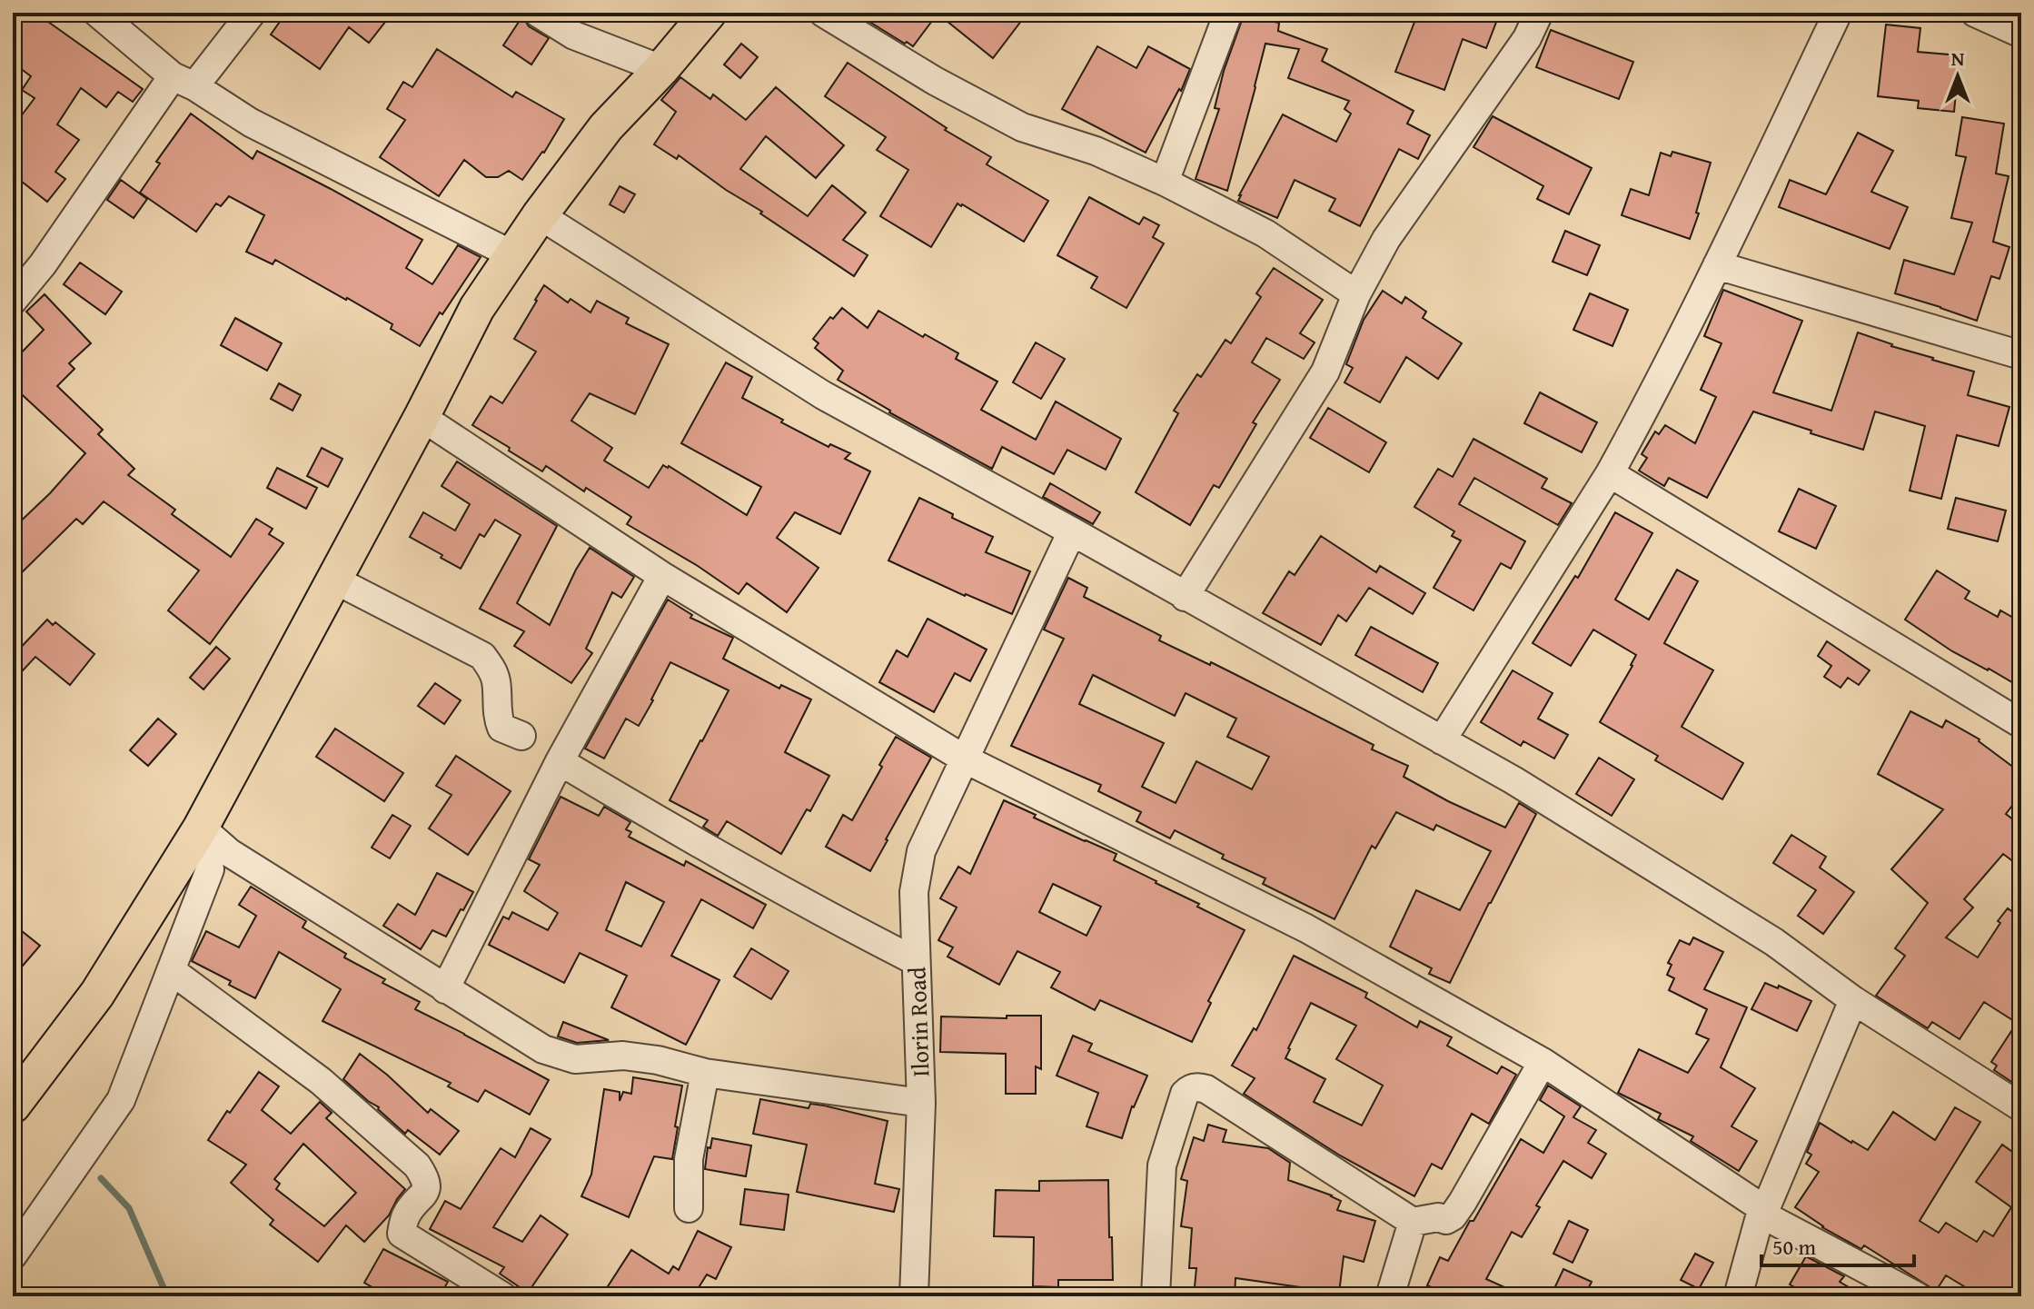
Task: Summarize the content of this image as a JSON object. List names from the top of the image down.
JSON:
{
  "streets": {
    "street": ["Ilorin Road"]
  },
  "scale_bar": "50 m",
  "north": "top"
}
